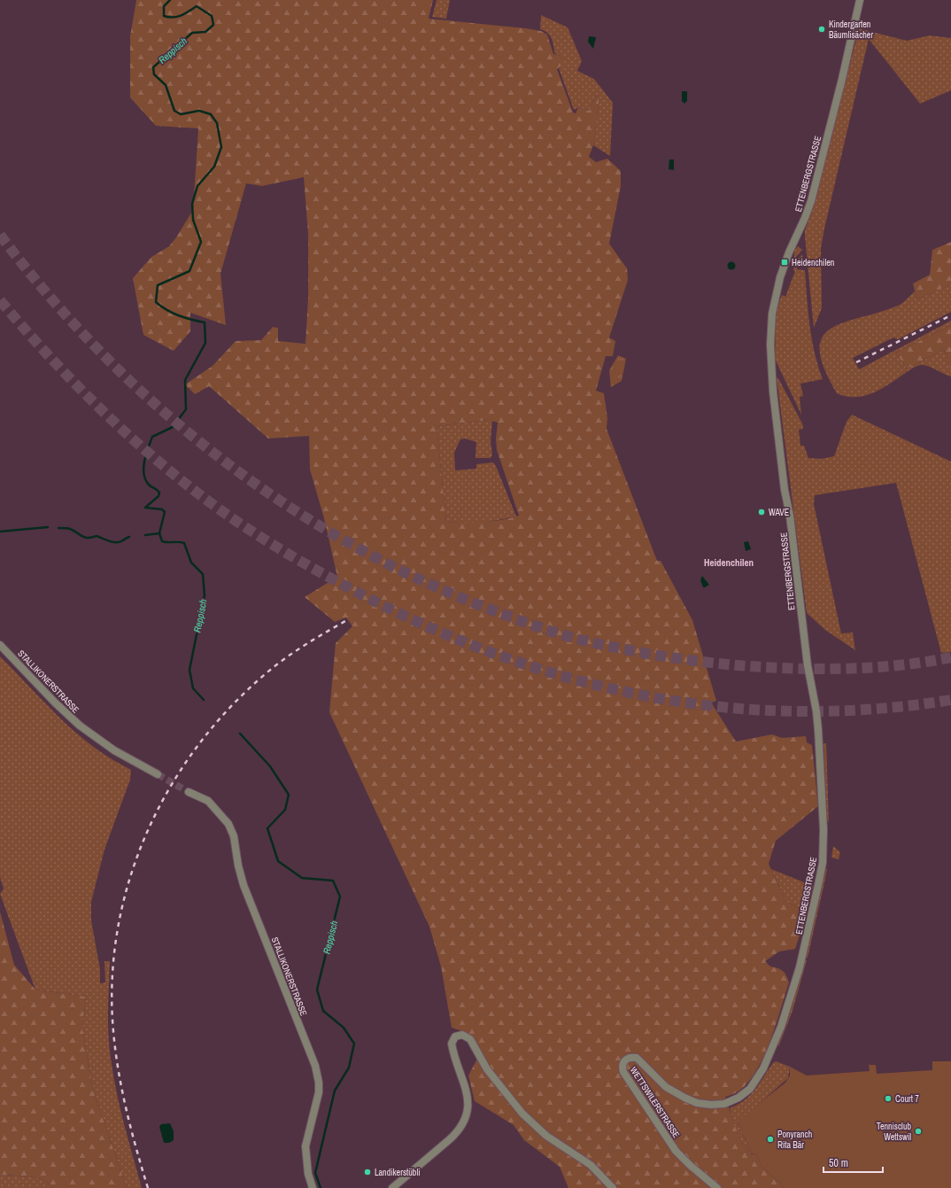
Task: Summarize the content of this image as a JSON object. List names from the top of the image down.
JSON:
{
  "streets": {
    "street": ["ETTENBERGSTRASSE", "STALLIKONERSTRASSE", "WETTSWILERSTRASSE"]
  },
  "crossings": [
    ["ETTENBERGSTRASSE", "WETTSWILERSTRASSE"]
  ],
  "districts": ["Heidenchilen"],
  "water": ["Reppisch"],
  "places": {
    "other": [
      "Kindergarten Bäumlisächer",
      "WAVE",
      "Court 7",
      "Tennisclub Wettswil",
      "Ponyranch Rita Bär",
      "Landikerstübli"
    ],
    "transit": ["Heidenchilen"]
  },
  "scale_bar": "50 m"
}
